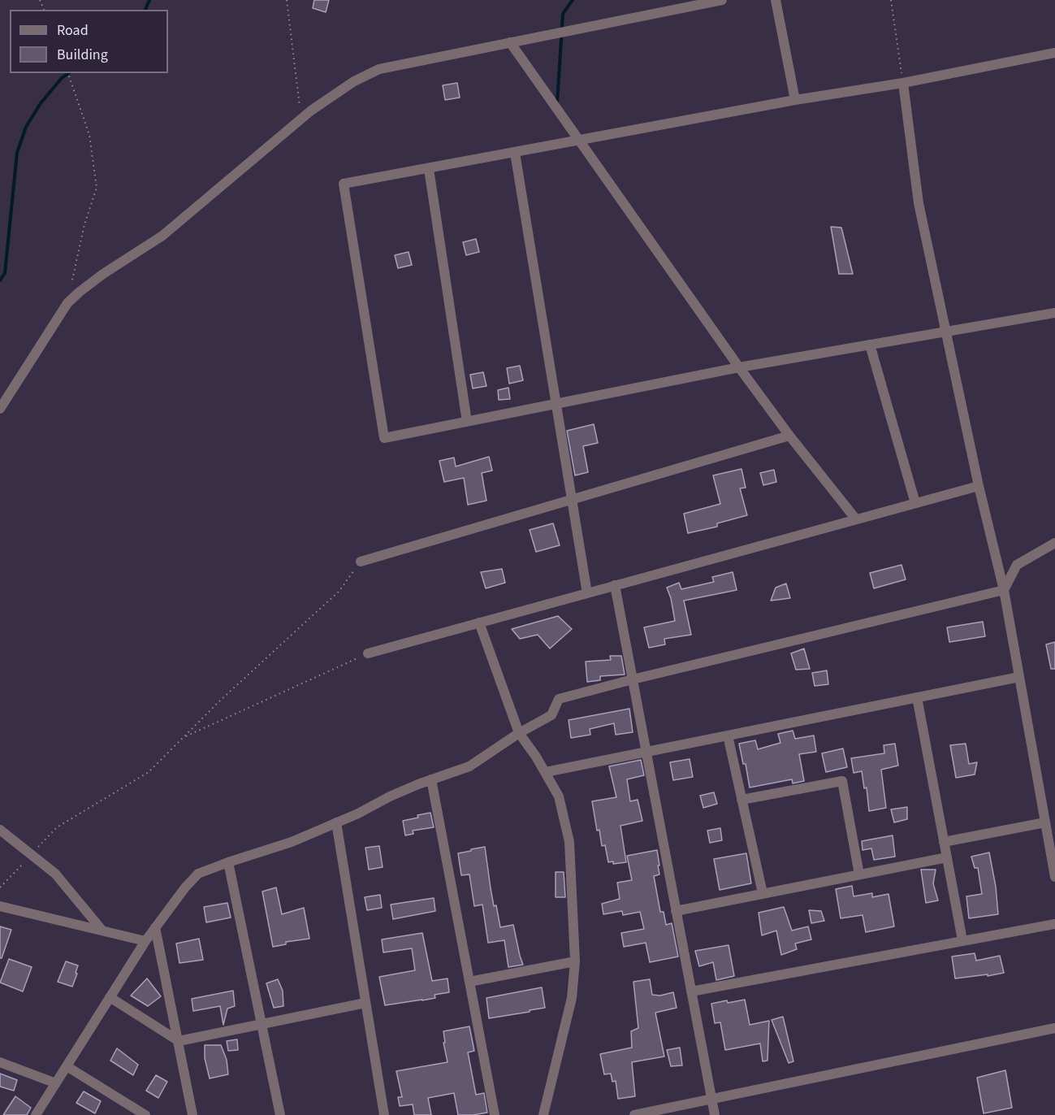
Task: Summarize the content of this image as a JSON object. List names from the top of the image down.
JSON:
{
  "legend": ["Road", "Building"]
}
